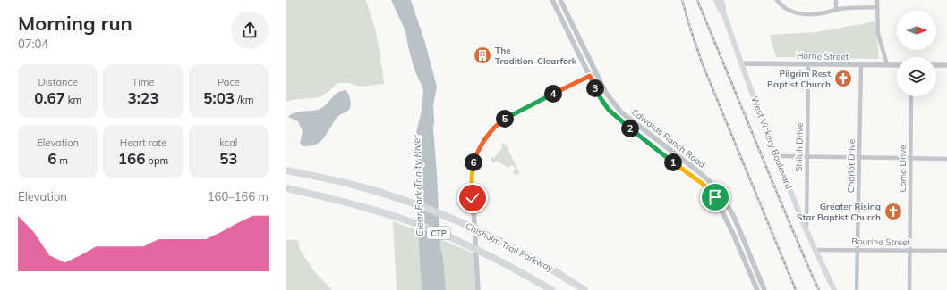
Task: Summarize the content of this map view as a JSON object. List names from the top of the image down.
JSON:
{
  "streets": {
    "highway": ["CTP", "Chisholm Trail Parkway"],
    "main road": ["West Vickery Boulevard"],
    "street": [
      "Horne Street",
      "Edwards Ranch Road",
      "Shiloh Drive",
      "Chariot Drive",
      "Como Drive",
      "Bourine Street"
    ]
  },
  "crossings": [
    ["Horne Street", "West Vickery Boulevard"],
    ["Horne Street", "Shiloh Drive"],
    ["Horne Street", "Chariot Drive"],
    ["West Vickery Boulevard", "Shiloh Drive"],
    ["West Vickery Boulevard", "Bourine Street"],
    ["Chariot Drive", "Bourine Street"],
    ["Como Drive", "Bourine Street"]
  ],
  "water": ["Clear Fork Trinity River"],
  "places": {
    "building": ["The Tradition-Clearfork"],
    "church": ["Pilgrim Rest Baptist Church", "Greater Rising Star Baptist Church"]
  },
  "north": "right",
  "page": {
    "heading": ["Morning run", "07:04"],
    "stats": [
      ["Distance", "0.67 km"],
      ["Time", "3:23"],
      ["Pace", "5:03 /km"],
      ["Elevation", "6 m"],
      ["Heart rate", "166 bpm"],
      ["kcal", "53"]
    ],
    "pins": [
      "3",
      "4",
      "5",
      "2",
      "1",
      "6"
    ],
    "chart": ["Elevation", "160–166 m"]
  }
}
